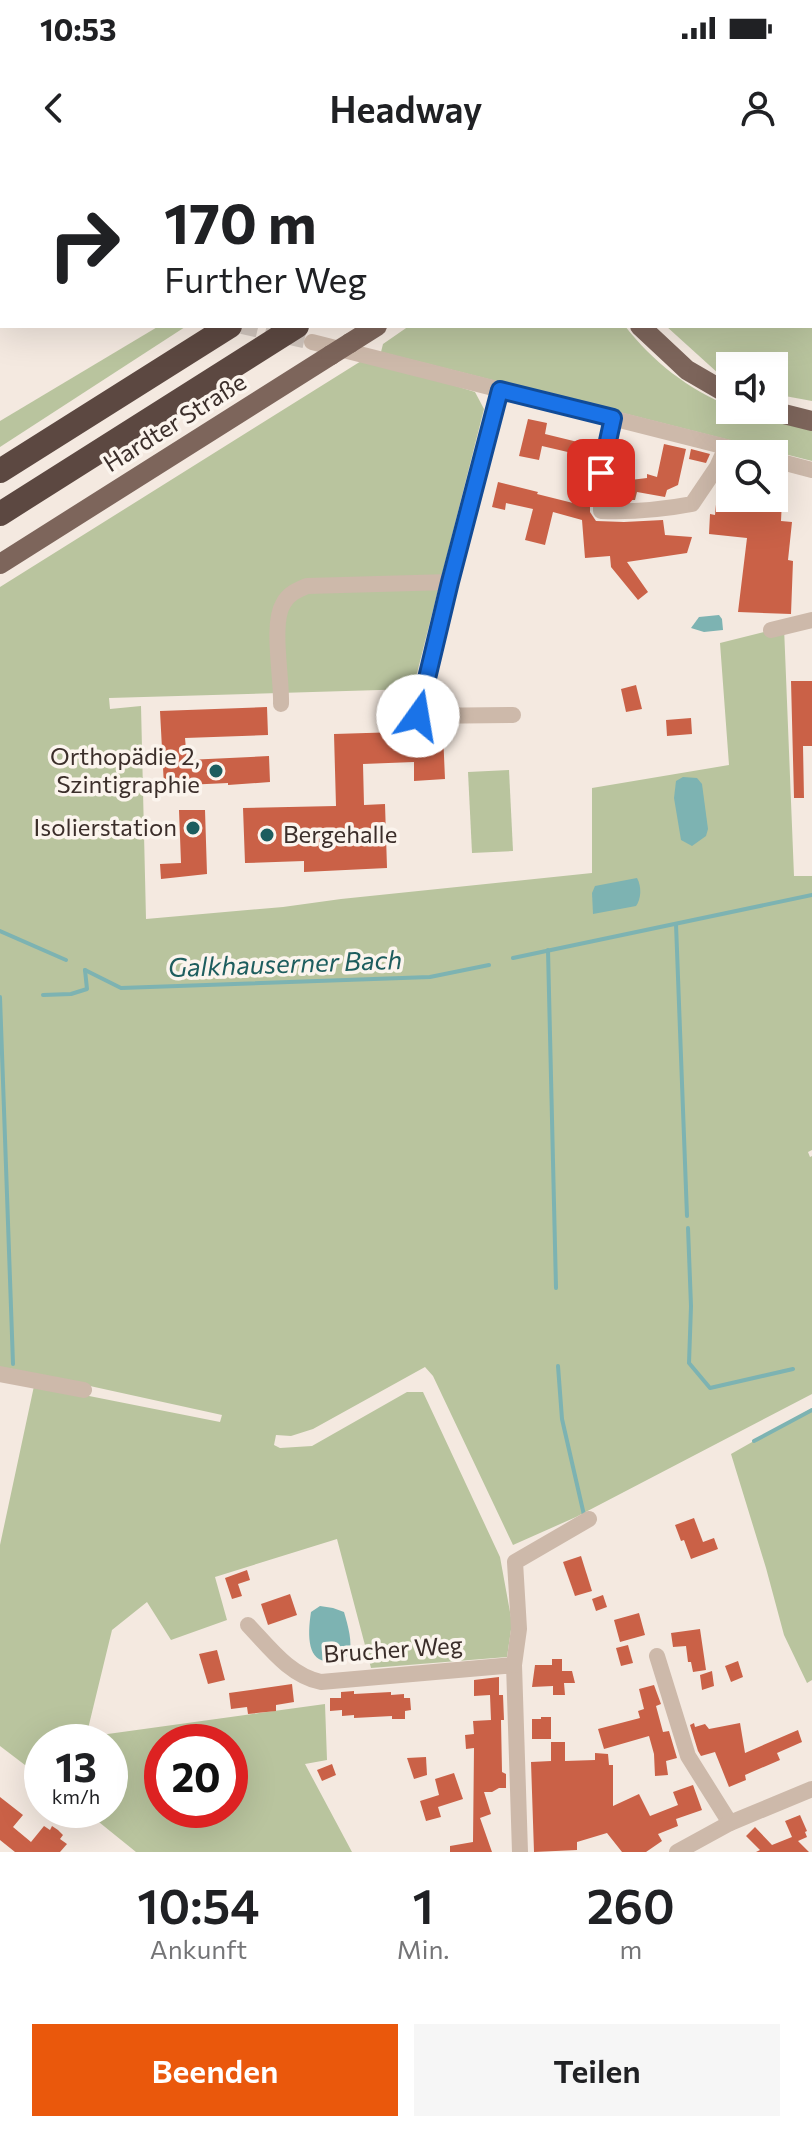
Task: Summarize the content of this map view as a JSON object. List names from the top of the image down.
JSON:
{
  "streets": {
    "main road": ["Hardter Straße"],
    "street": ["Brucher Weg"]
  },
  "water": ["Galkhauserner Bach"],
  "places": ["Orthopädie 2, Szintigraphie", "Isolierstation", "Bergehalle"],
  "page": {
    "status": "10:53",
    "header": "Headway",
    "turn": ["170 m", "Further Weg"],
    "speed": "13 km/h",
    "limit": "20",
    "eta": [
      "10:54",
      "Ankunft",
      "1",
      "Min.",
      "260",
      "m"
    ],
    "buttons": ["Beenden", "Teilen"]
  }
}
